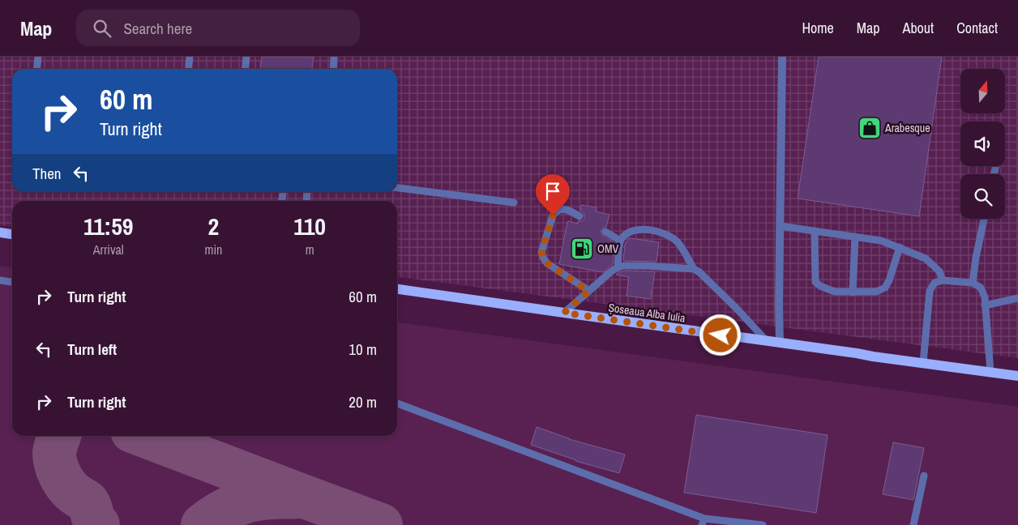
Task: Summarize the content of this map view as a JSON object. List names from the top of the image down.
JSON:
{
  "streets": {
    "main road": ["Șoseaua Alba Iulia"]
  },
  "places": {
    "shop": ["Arabesque"],
    "fuel station": ["OMV"]
  },
  "north": "top",
  "page": {
    "header": "Map",
    "search": "Search here",
    "nav": [
      "Home",
      "Map",
      "About",
      "Contact"
    ],
    "turn": ["60 m", "Turn right"],
    "then": "Then",
    "eta": [
      "11:59",
      "Arrival",
      "2",
      "min",
      "110",
      "m"
    ],
    "list": [
      {
        "name": "Turn right",
        "value": "60 m"
      },
      {
        "name": "Turn left",
        "value": "10 m"
      },
      {
        "name": "Turn right",
        "value": "20 m"
      }
    ]
  }
}
